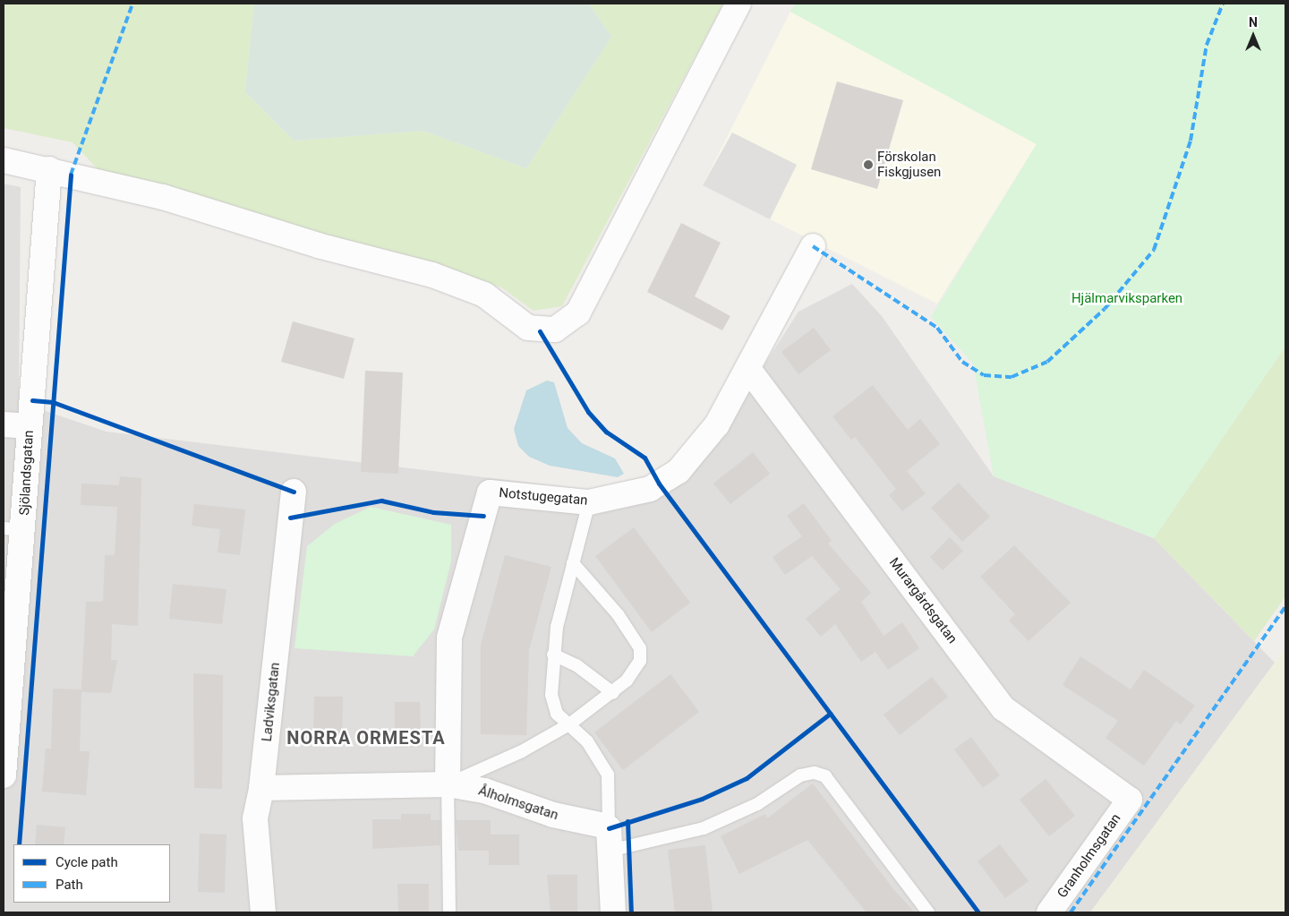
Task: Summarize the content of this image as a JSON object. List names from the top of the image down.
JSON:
{
  "streets": {
    "street": [
      "Sjölandsgatan",
      "Notstugegatan",
      "Murargårdsgatan",
      "Ladviksgatan",
      "Ålholmsgatan",
      "Granholmsgatan"
    ]
  },
  "crossings": [
    ["Notstugegatan", "Murargårdsgatan"],
    ["Notstugegatan", "Ålholmsgatan"],
    ["Murargårdsgatan", "Granholmsgatan"],
    ["Ladviksgatan", "Ålholmsgatan"]
  ],
  "districts": ["NORRA ORMESTA"],
  "parks": ["Hjälmarviksparken"],
  "places": ["Förskolan Fiskgjusen"],
  "legend": ["Cycle path", "Path"],
  "north": "top"
}
